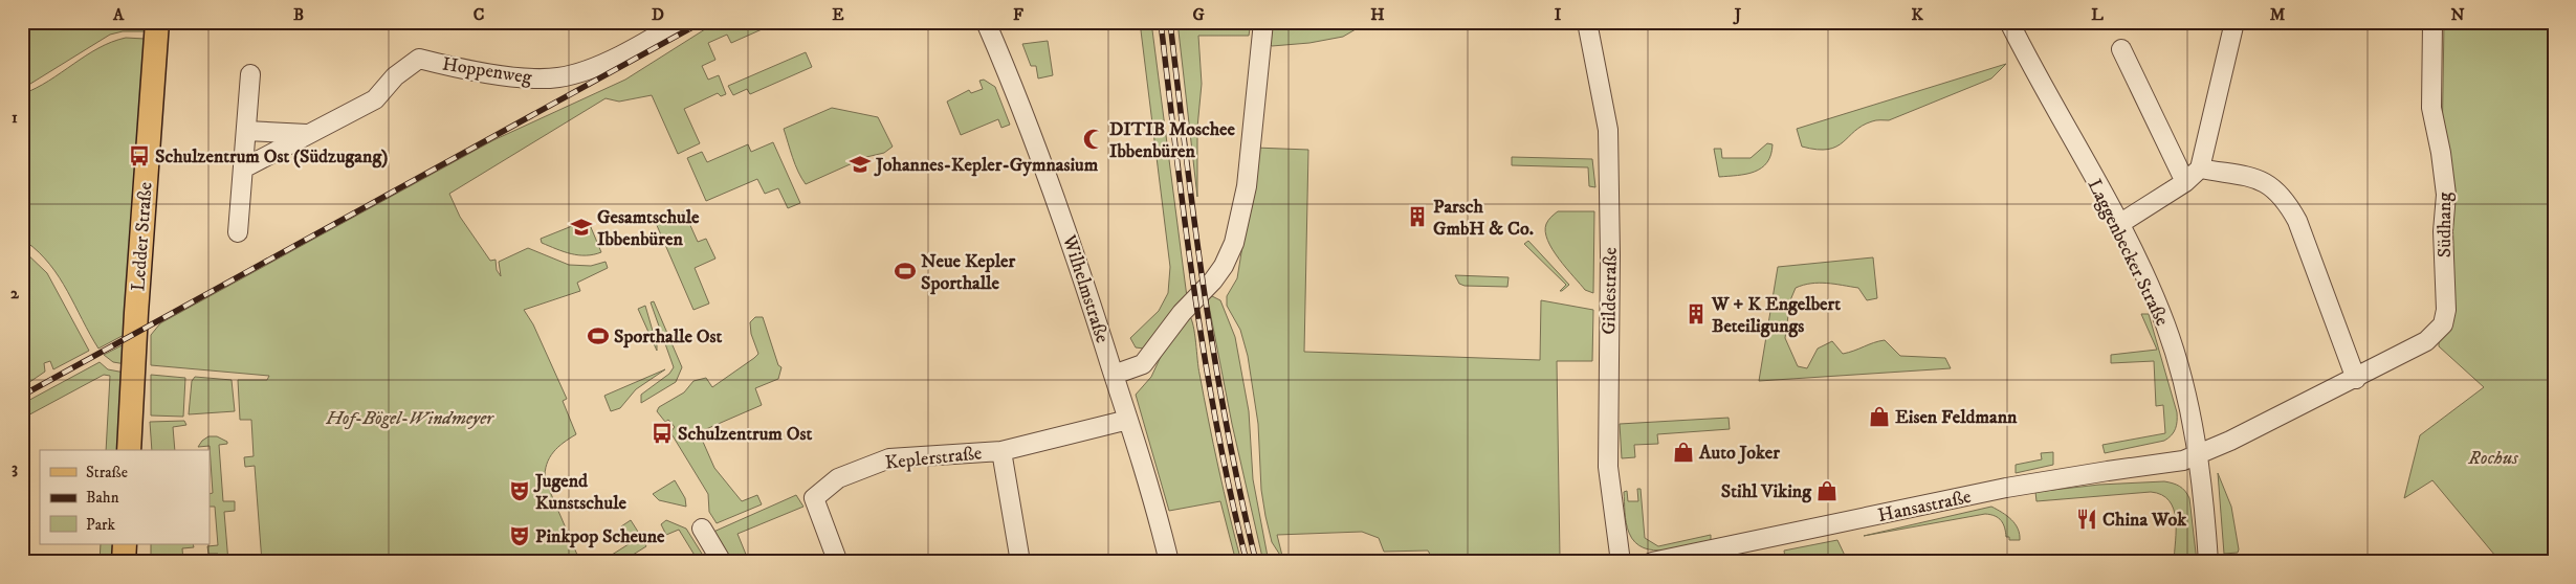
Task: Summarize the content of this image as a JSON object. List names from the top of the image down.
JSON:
{
  "streets": {
    "main road": ["Ledder Straße"],
    "street": [
      "Hoppenweg",
      "Südhang",
      "Laggenbecker Straße",
      "Wilhelmstraße",
      "Gildestraße",
      "Keplerstraße",
      "Hansastraße"
    ]
  },
  "crossings": [
    ["Südhang", "Laggenbecker Straße"],
    ["Südhang", "Hansastraße"],
    ["Laggenbecker Straße", "Hansastraße"],
    ["Wilhelmstraße", "Keplerstraße"]
  ],
  "parks": ["Hof-Bögel-Windmeyer", "Rochus"],
  "places": {
    "mosque": ["DITIB Moschee Ibbenbüren"],
    "bus stop": ["Schulzentrum Ost (Südzugang)", "Schulzentrum Ost"],
    "school or university": ["Johannes-Kepler-Gymnasium", "Gesamtschule Ibbenbüren"],
    "building": ["Parsch GmbH & Co.", "W + K Engelbert Beteiligungs"],
    "sports": ["Neue Kepler Sporthalle", "Sporthalle Ost"],
    "shop": ["Eisen Feldmann", "Auto Joker", "Stihl Viking"],
    "theatre": ["Jugend Kunstschule", "Pinkpop Scheune"],
    "restaurant": ["China Wok"]
  },
  "legend": ["Straße", "Bahn", "Park"],
  "grid": {
    "columns": [
      "A",
      "B",
      "C",
      "D",
      "E",
      "F",
      "G",
      "H",
      "I",
      "J",
      "K",
      "L",
      "M",
      "N"
    ],
    "rows": ["1", "2", "3"]
  }
}
